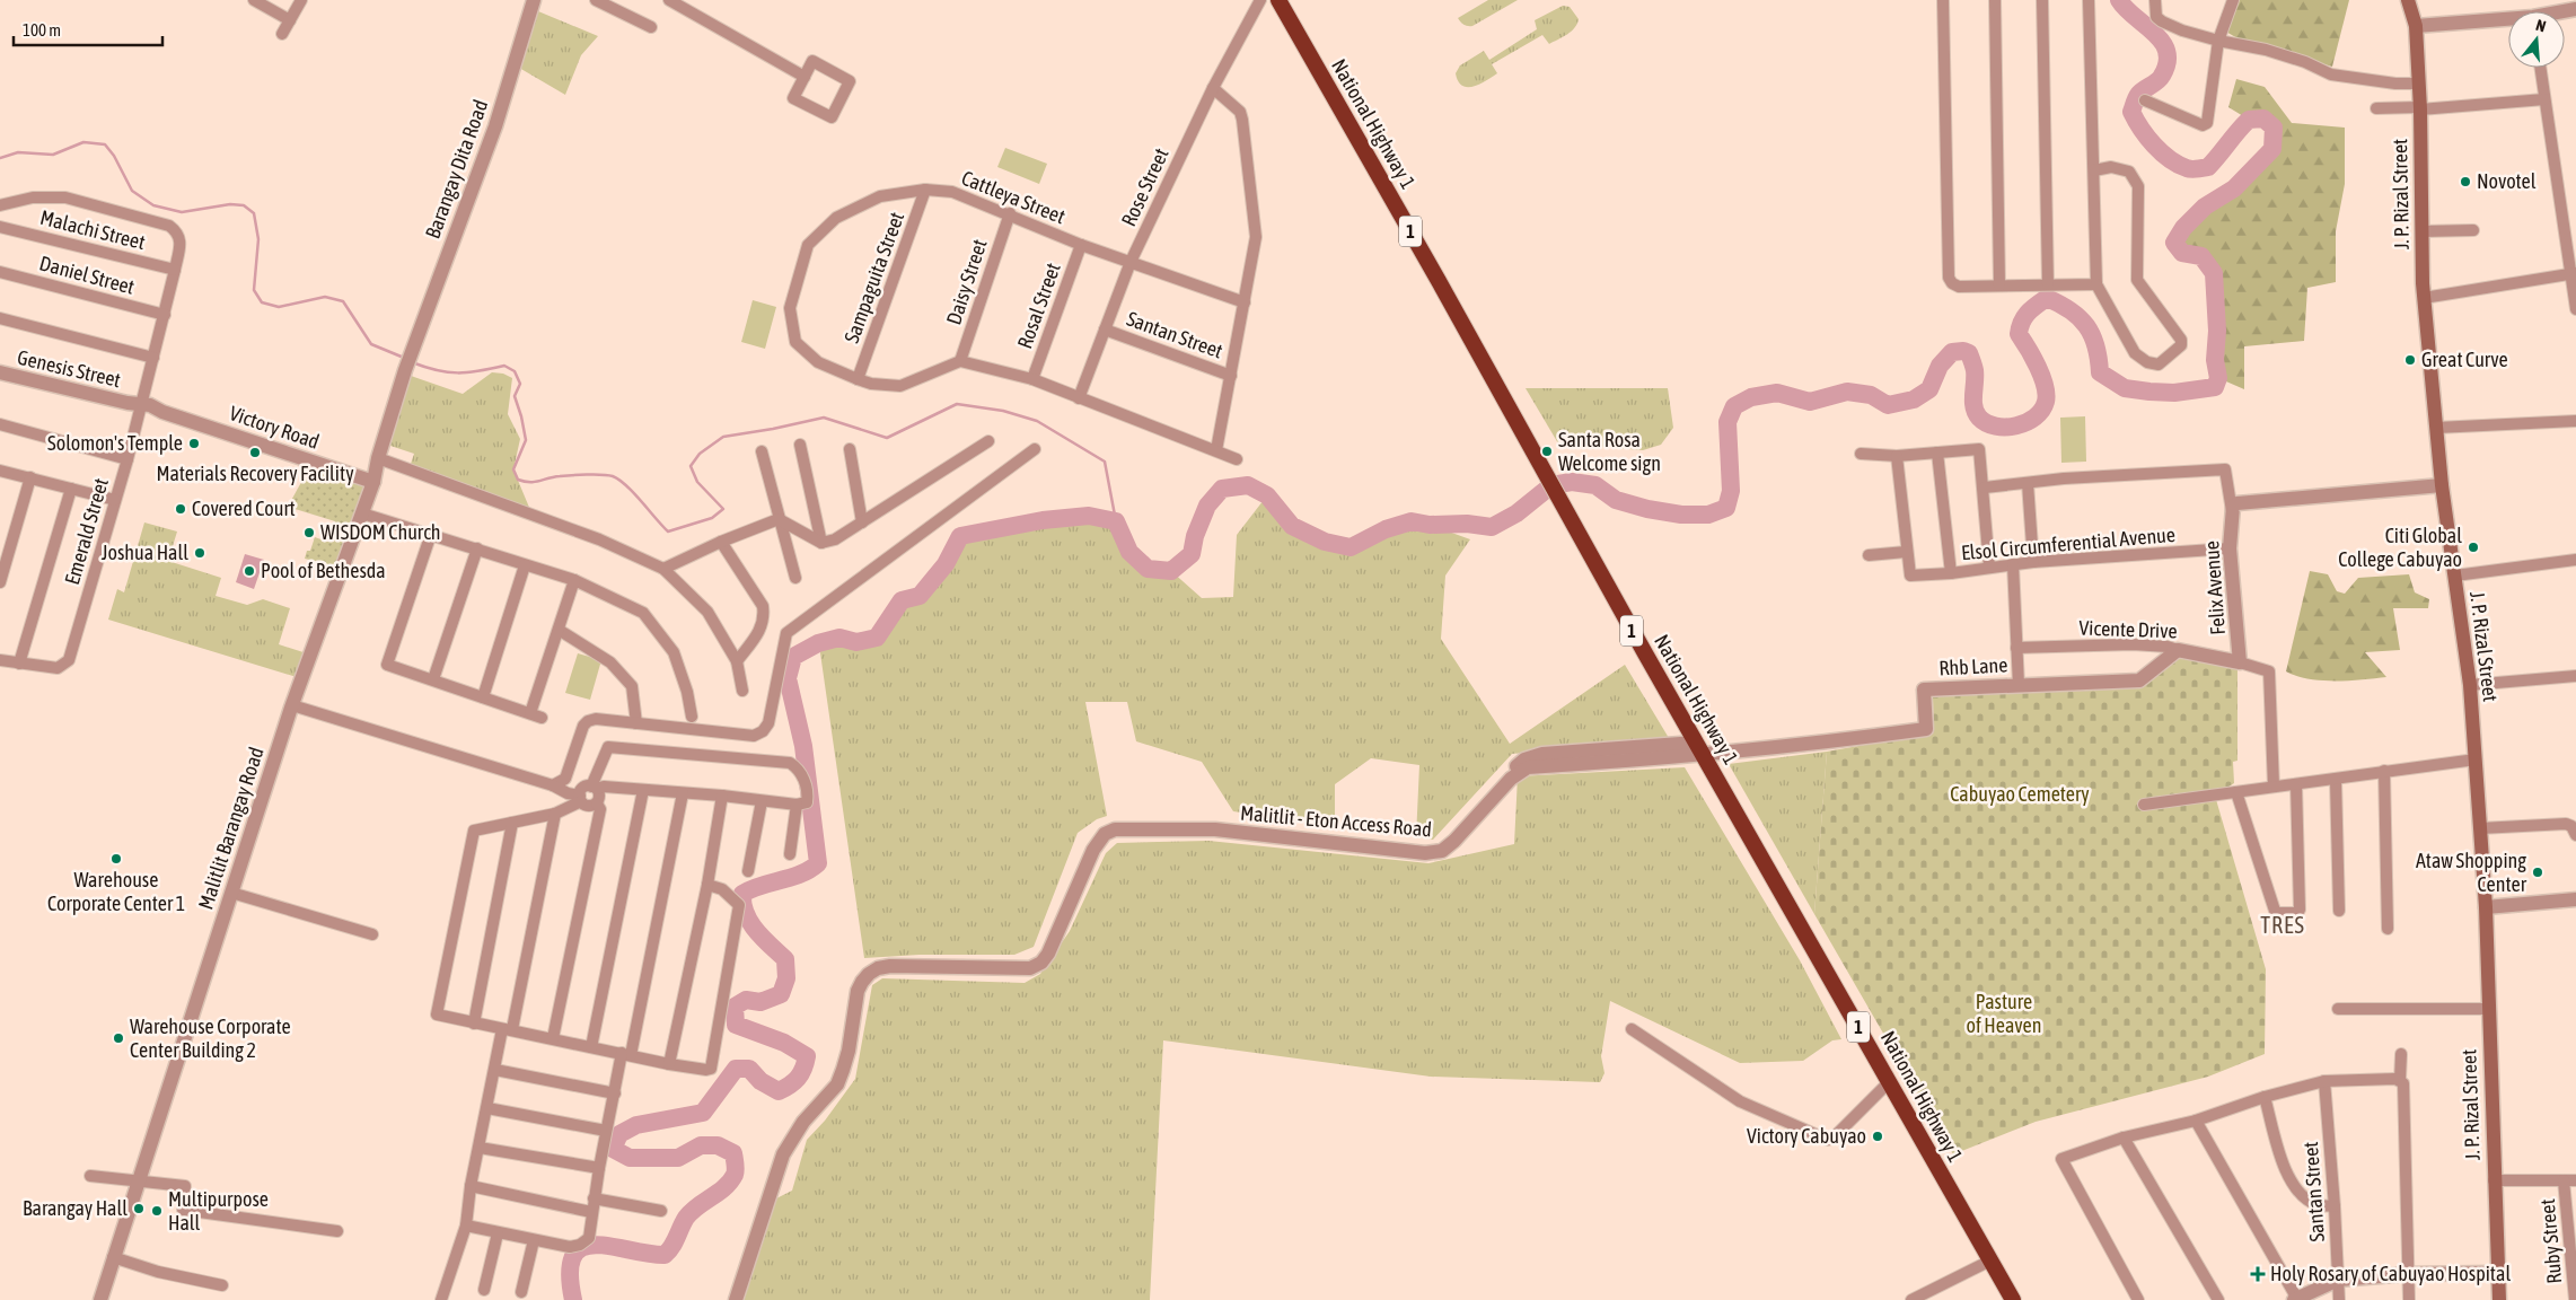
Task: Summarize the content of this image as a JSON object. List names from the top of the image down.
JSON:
{
  "streets": {
    "highway": ["National Highway 1", "1"],
    "main road": ["J. P. Rizal Street"],
    "street": [
      "Barangay Dita Road",
      "Rose Street",
      "Cattleya Street",
      "Malachi Street",
      "Daniel Street",
      "Sampaguita Street",
      "Daisy Street",
      "Rosal Street",
      "Santan Street",
      "Genesis Street",
      "Victory Road",
      "Emerald Street",
      "Elsol Circumferential Avenue",
      "Felix Avenue",
      "Vicente Drive",
      "Rhb Lane",
      "Malitlit - Eton Access Road",
      "Malitlit Barangay Road",
      "Ruby Street"
    ]
  },
  "crossings": [
    ["National Highway 1", "Rhb Lane"],
    ["National Highway 1", "Malitlit - Eton Access Road"],
    ["Barangay Dita Road", "Malitlit Barangay Road"],
    ["Rose Street", "Cattleya Street"],
    ["Rose Street", "Santan Street"],
    ["Cattleya Street", "Sampaguita Street"],
    ["Cattleya Street", "Daisy Street"],
    ["Cattleya Street", "Rosal Street"],
    ["Malachi Street", "Emerald Street"],
    ["Daniel Street", "Emerald Street"],
    ["Genesis Street", "Victory Road"],
    ["Genesis Street", "Emerald Street"],
    ["Victory Road", "Emerald Street"],
    ["Victory Road", "Malitlit Barangay Road"],
    ["Elsol Circumferential Avenue", "Felix Avenue"],
    ["Felix Avenue", "Vicente Drive"],
    ["Vicente Drive", "Rhb Lane"],
    ["Rhb Lane", "Malitlit - Eton Access Road"]
  ],
  "districts": ["TRES"],
  "parks": ["Cabuyao Cemetery", "Pasture of Heaven"],
  "places": {
    "other": [
      "Novotel",
      "Great Curve",
      "Solomon's Temple",
      "Santa Rosa Welcome sign",
      "Materials Recovery Facility",
      "Covered Court",
      "WISDOM Church",
      "Citi Global College Cabuyao",
      "Joshua Hall",
      "Pool of Bethesda",
      "Warehouse Corporate Center 1",
      "Ataw Shopping Center",
      "Warehouse Corporate Center Building 2",
      "Victory Cabuyao",
      "Barangay Hall",
      "Multipurpose Hall"
    ],
    "health": ["Holy Rosary of Cabuyao Hospital"]
  },
  "scale_bar": "100 m",
  "north": "top"
}
